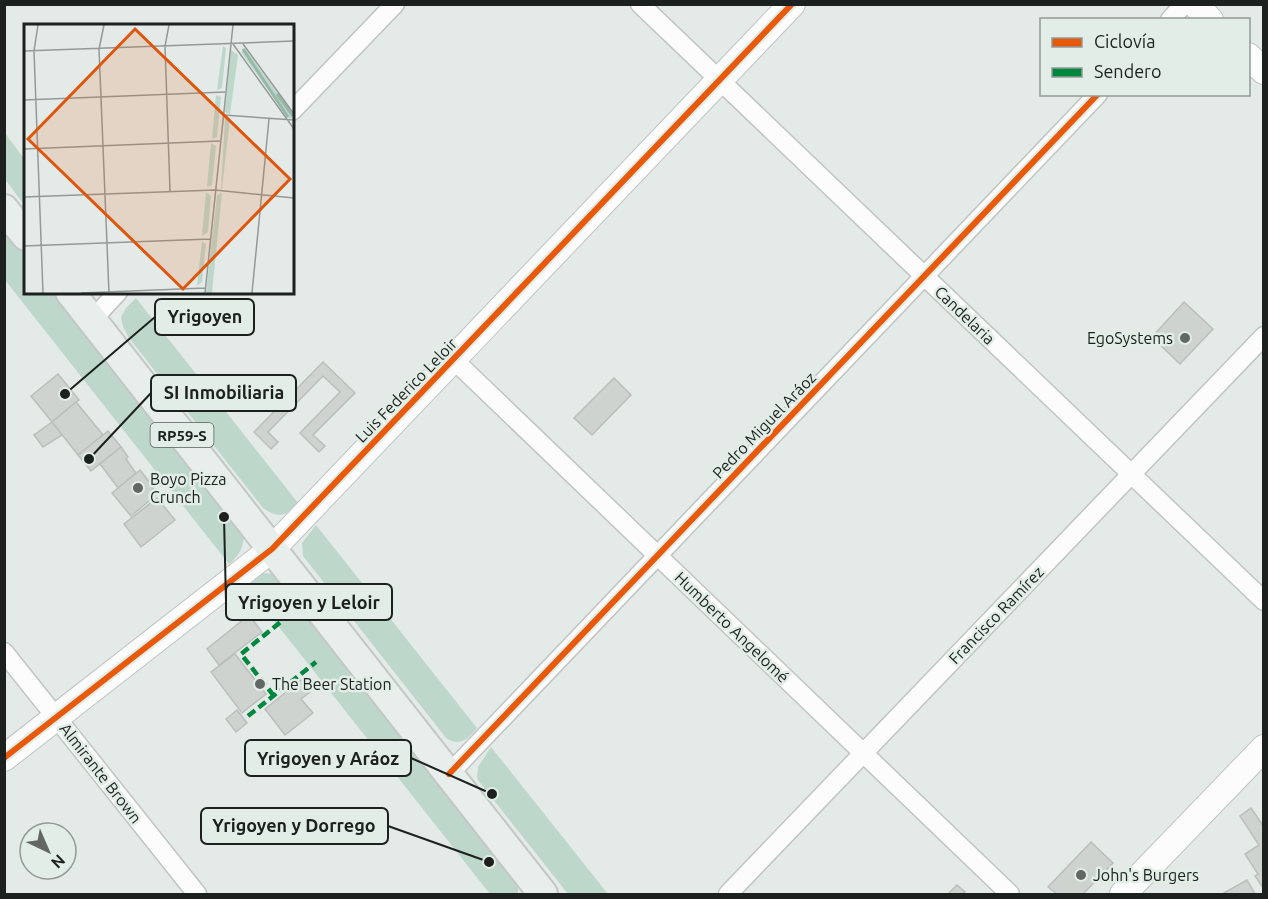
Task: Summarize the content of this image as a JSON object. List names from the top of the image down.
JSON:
{
  "streets": {
    "main road": ["RP59-S"],
    "street": [
      "Candelaria",
      "Luis Federico Leloir",
      "Pedro Miguel Aráoz",
      "Francisco Ramírez",
      "Humberto Angelomé",
      "Almirante Brown"
    ]
  },
  "crossings": [
    ["Candelaria", "Luis Federico Leloir"],
    ["Candelaria", "Pedro Miguel Aráoz"],
    ["Candelaria", "Francisco Ramírez"],
    ["Luis Federico Leloir", "RP59-S"],
    ["Luis Federico Leloir", "Humberto Angelomé"],
    ["Luis Federico Leloir", "Almirante Brown"],
    ["Pedro Miguel Aráoz", "RP59-S"],
    ["Pedro Miguel Aráoz", "Humberto Angelomé"],
    ["Francisco Ramírez", "Humberto Angelomé"]
  ],
  "places": [
    "EgoSystems",
    "Yrigoyen",
    "SI Inmobiliaria",
    "Boyo Pizza Crunch",
    "Yrigoyen y Leloir",
    "The Beer Station",
    "Yrigoyen y Aráoz",
    "Yrigoyen y Dorrego",
    "John's Burgers"
  ],
  "legend": ["Ciclovía", "Sendero"],
  "north": "bottom right"
}
